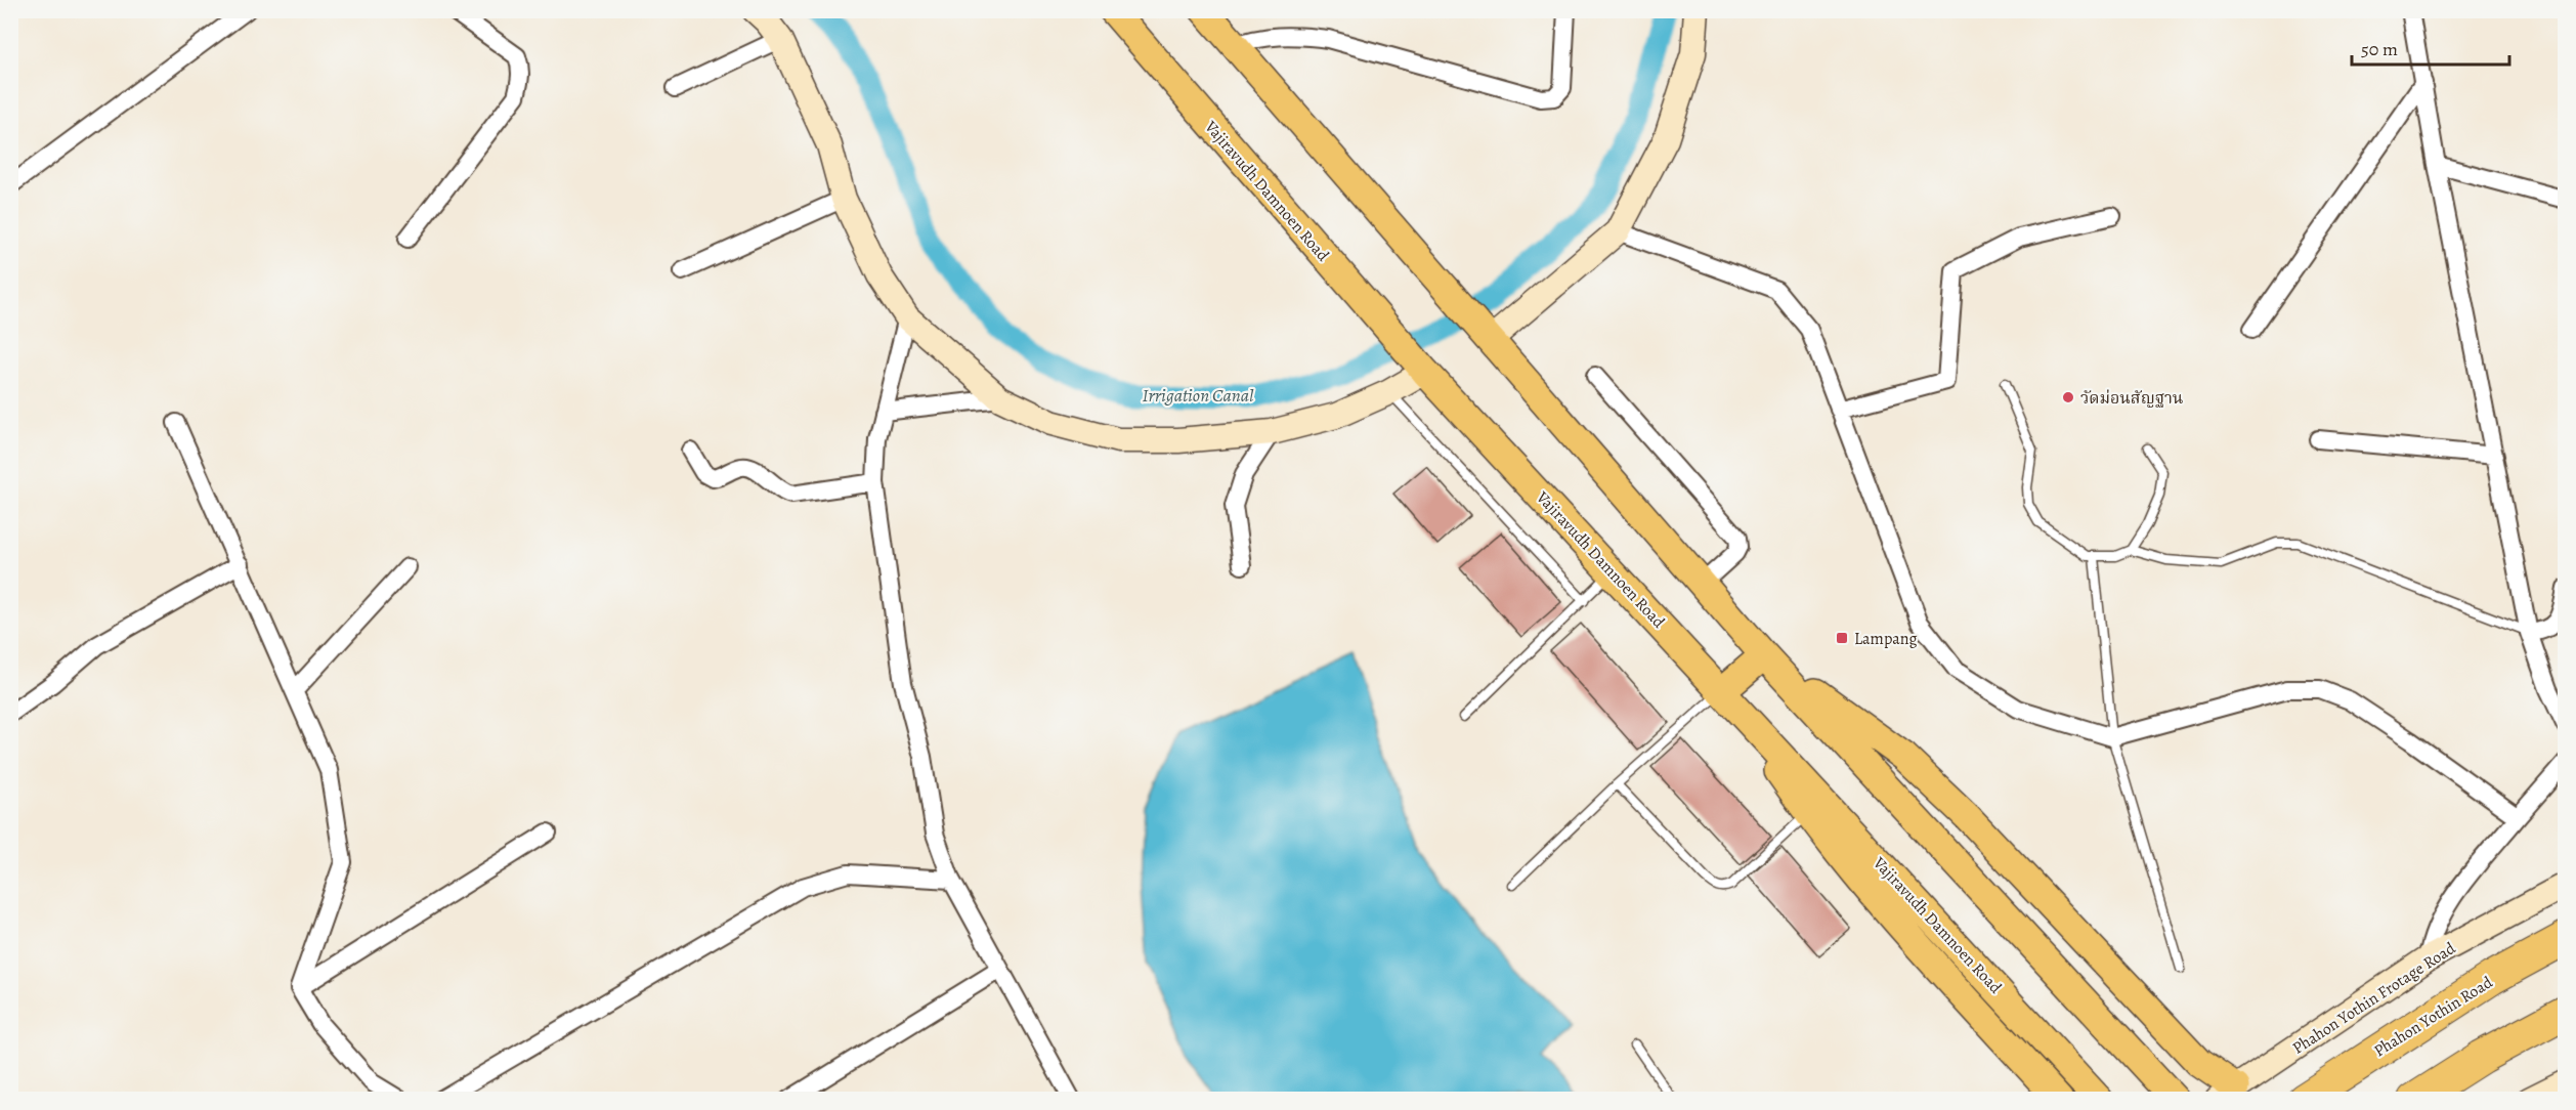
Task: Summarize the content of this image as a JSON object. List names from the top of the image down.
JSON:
{
  "streets": {
    "highway": ["Phahon Yothin Road"],
    "main road": ["Vajiravudh Damnoen Road"],
    "street": ["Phahon Yothin Frotage Road"]
  },
  "water": ["Irrigation Canal"],
  "places": {
    "other": ["วัดม่อนสัญฐาน"],
    "transit": ["Lampang"]
  },
  "scale_bar": "50 m"
}
